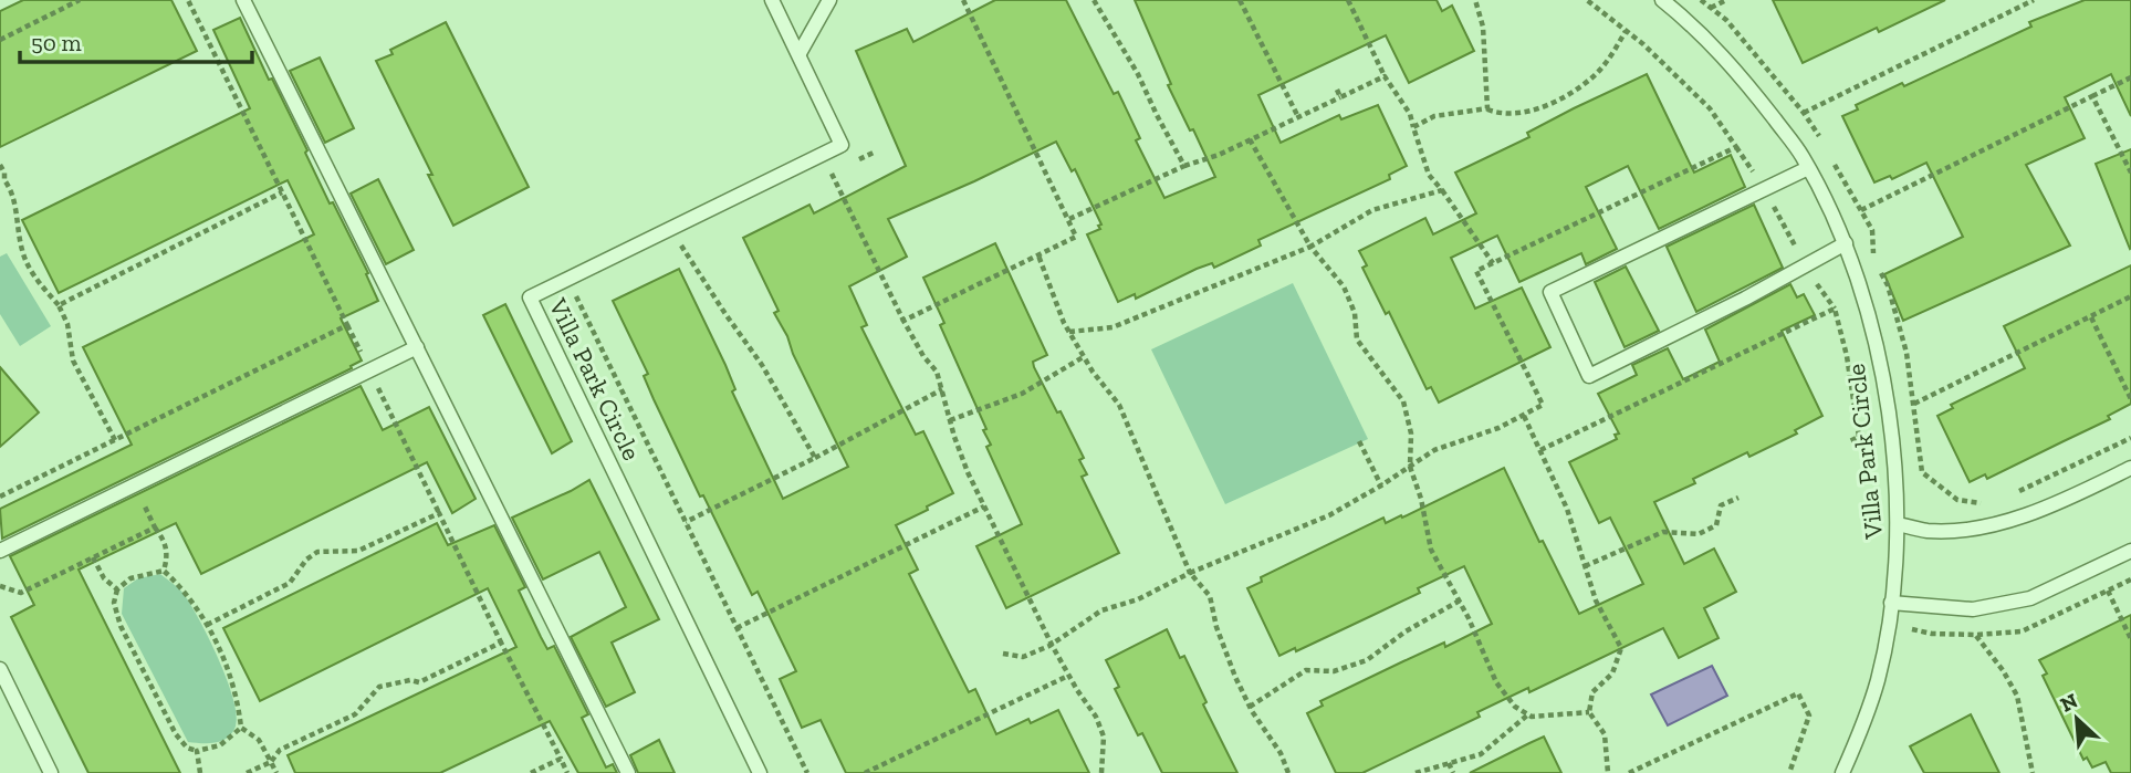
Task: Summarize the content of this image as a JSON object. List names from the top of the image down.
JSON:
{
  "streets": {
    "lane": ["Villa Park Circle"]
  },
  "scale_bar": "50 m",
  "north": "top left"
}
